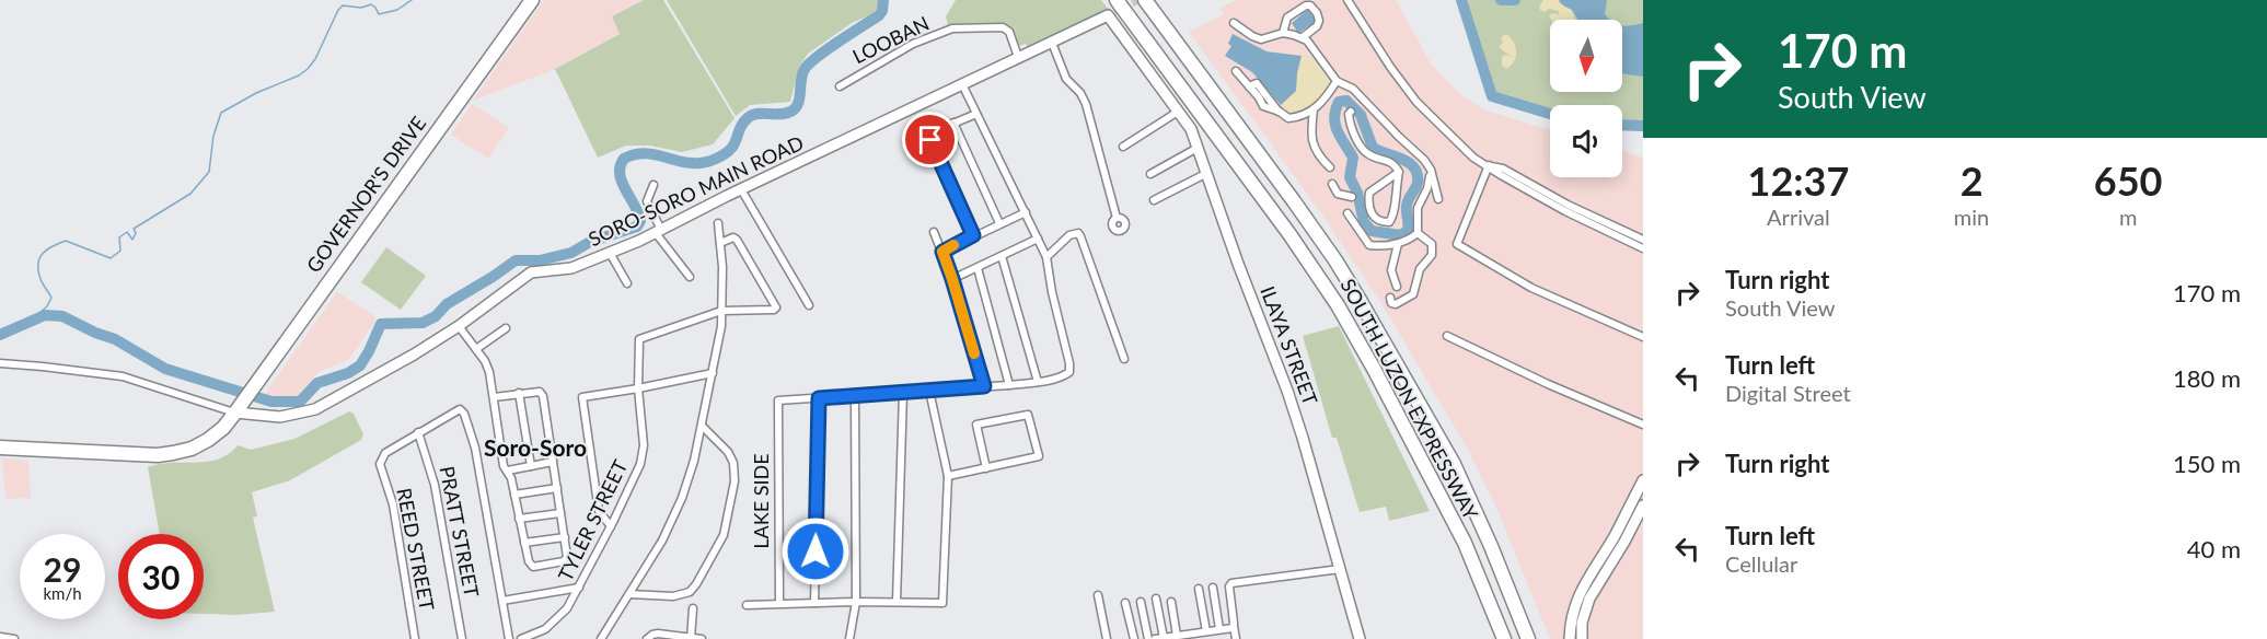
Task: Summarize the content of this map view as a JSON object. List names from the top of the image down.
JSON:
{
  "streets": {
    "highway": ["GOVERNOR'S DRIVE", "SOUTH LUZON EXPRESSWAY"],
    "street": [
      "LOOBAN",
      "SORO-SORO MAIN ROAD",
      "ILAYA STREET",
      "LAKE SIDE",
      "TYLER STREET",
      "PRATT STREET",
      "REED STREET"
    ]
  },
  "crossings": [
    ["LOOBAN", "SORO-SORO MAIN ROAD"],
    ["SORO-SORO MAIN ROAD", "GOVERNOR'S DRIVE"],
    ["SORO-SORO MAIN ROAD", "ILAYA STREET"],
    ["SORO-SORO MAIN ROAD", "SOUTH LUZON EXPRESSWAY"],
    ["ILAYA STREET", "SOUTH LUZON EXPRESSWAY"],
    ["PRATT STREET", "REED STREET"]
  ],
  "districts": ["Soro-Soro"],
  "north": "bottom",
  "page": {
    "turn": ["170 m", "South View"],
    "eta": [
      "12:37",
      "Arrival",
      "2",
      "min",
      "650",
      "m"
    ],
    "list": [
      {
        "name": "Turn right",
        "note": "South View",
        "value": "170 m"
      },
      {
        "name": "Turn left",
        "note": "Digital Street",
        "value": "180 m"
      },
      {
        "name": "Turn right",
        "value": "150 m"
      },
      {
        "name": "Turn left",
        "note": "Cellular",
        "value": "40 m"
      }
    ],
    "speed": "29 km/h",
    "limit": "30"
  }
}
